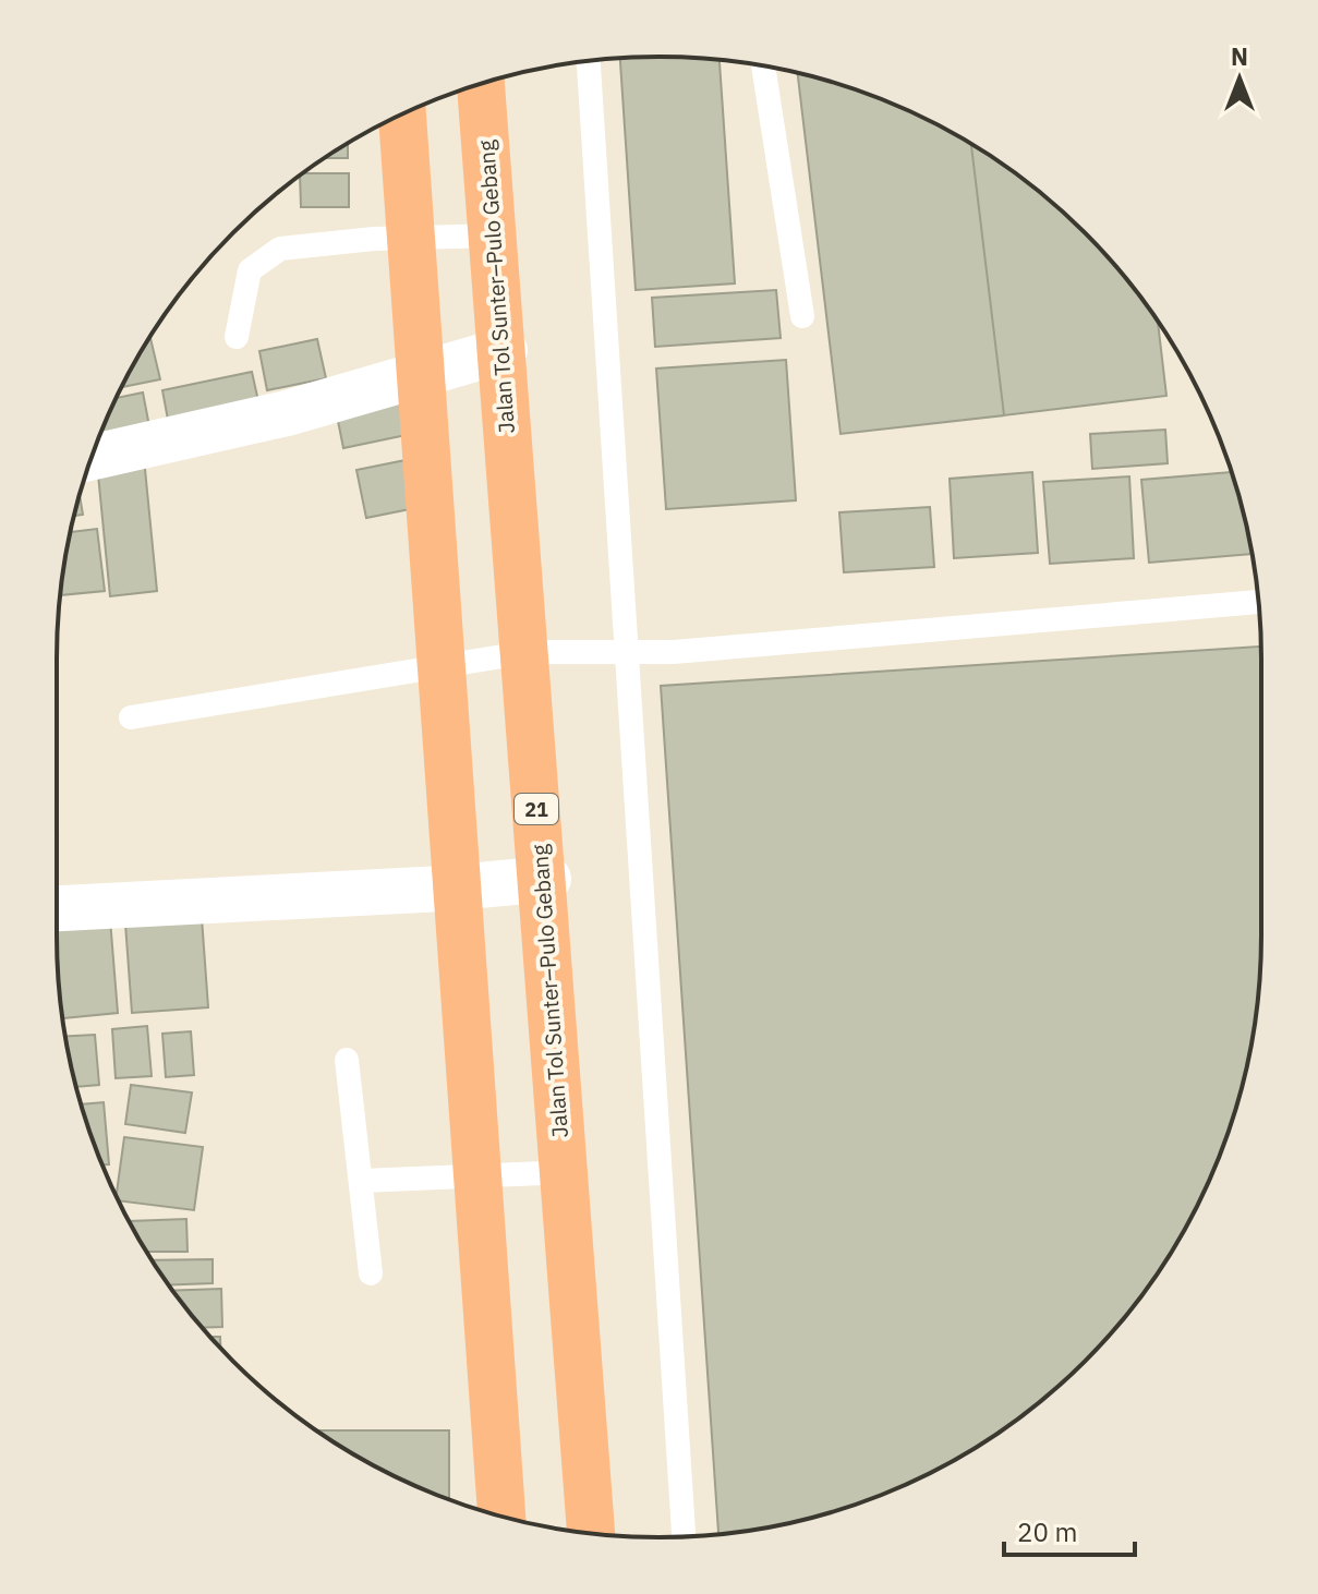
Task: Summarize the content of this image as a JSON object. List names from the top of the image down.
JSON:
{
  "streets": {
    "highway": ["Jalan Tol Sunter–Pulo Gebang", "21"]
  },
  "scale_bar": "20 m",
  "north": "top"
}
